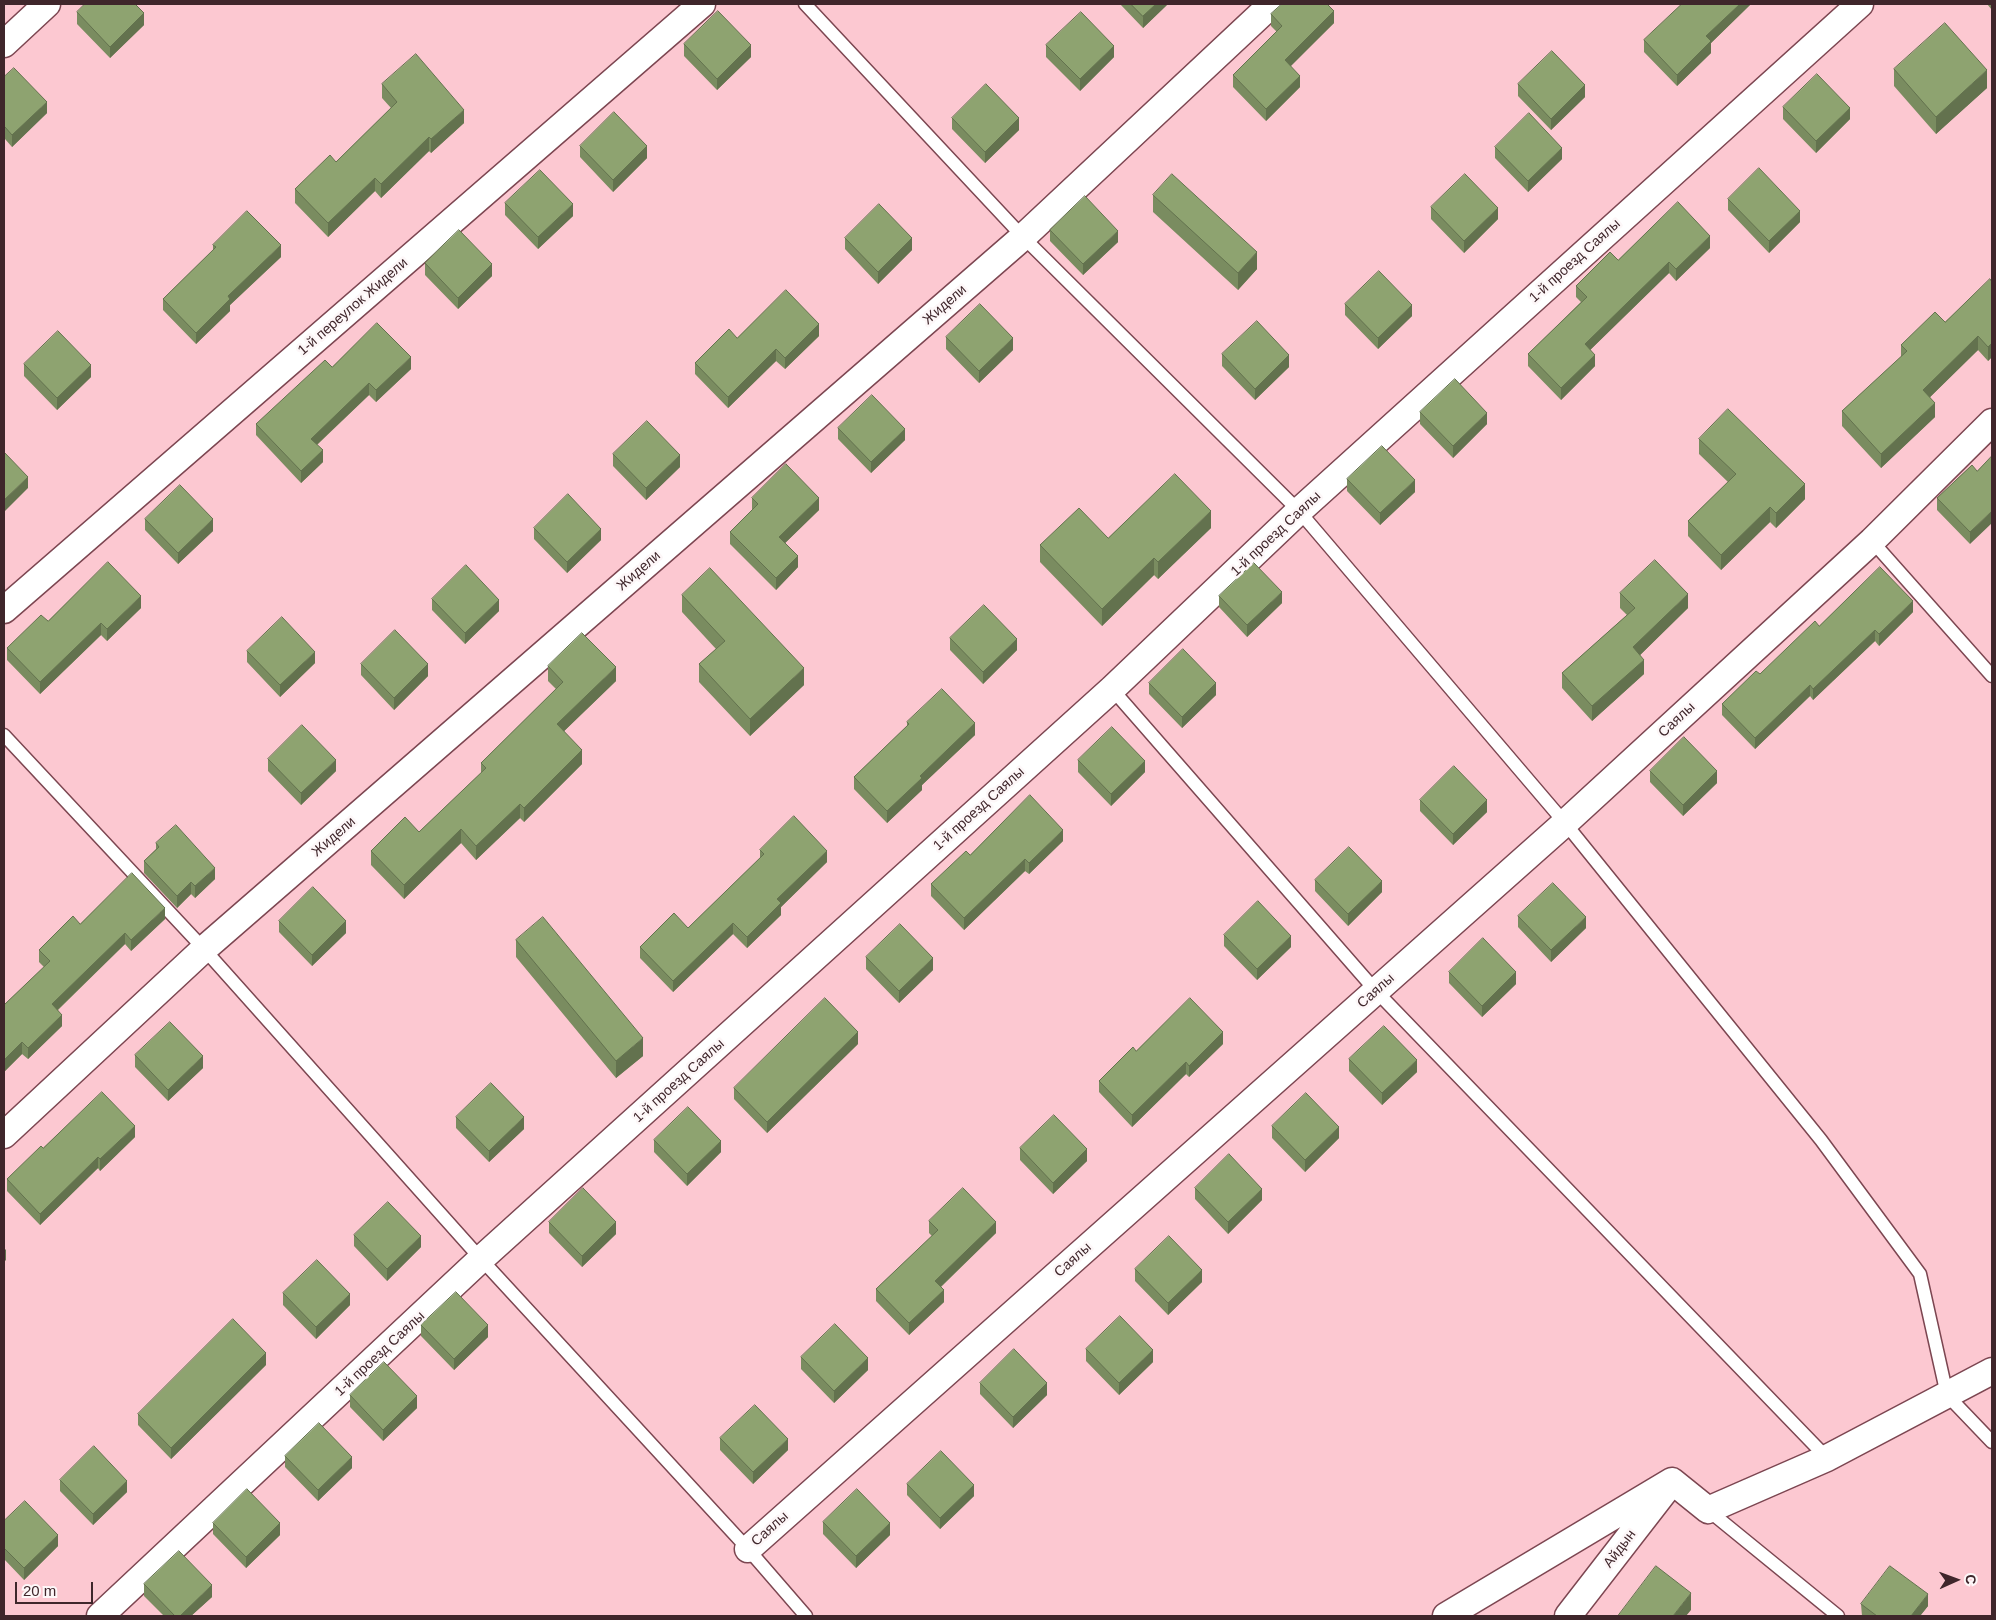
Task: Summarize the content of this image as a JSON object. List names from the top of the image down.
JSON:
{
  "streets": {
    "street": [
      "1-й проезд Саялы",
      "Жидели",
      "1-й переулок Жидели",
      "Саялы",
      "Айдын"
    ]
  },
  "scale_bar": "20 m",
  "north": "right"
}
